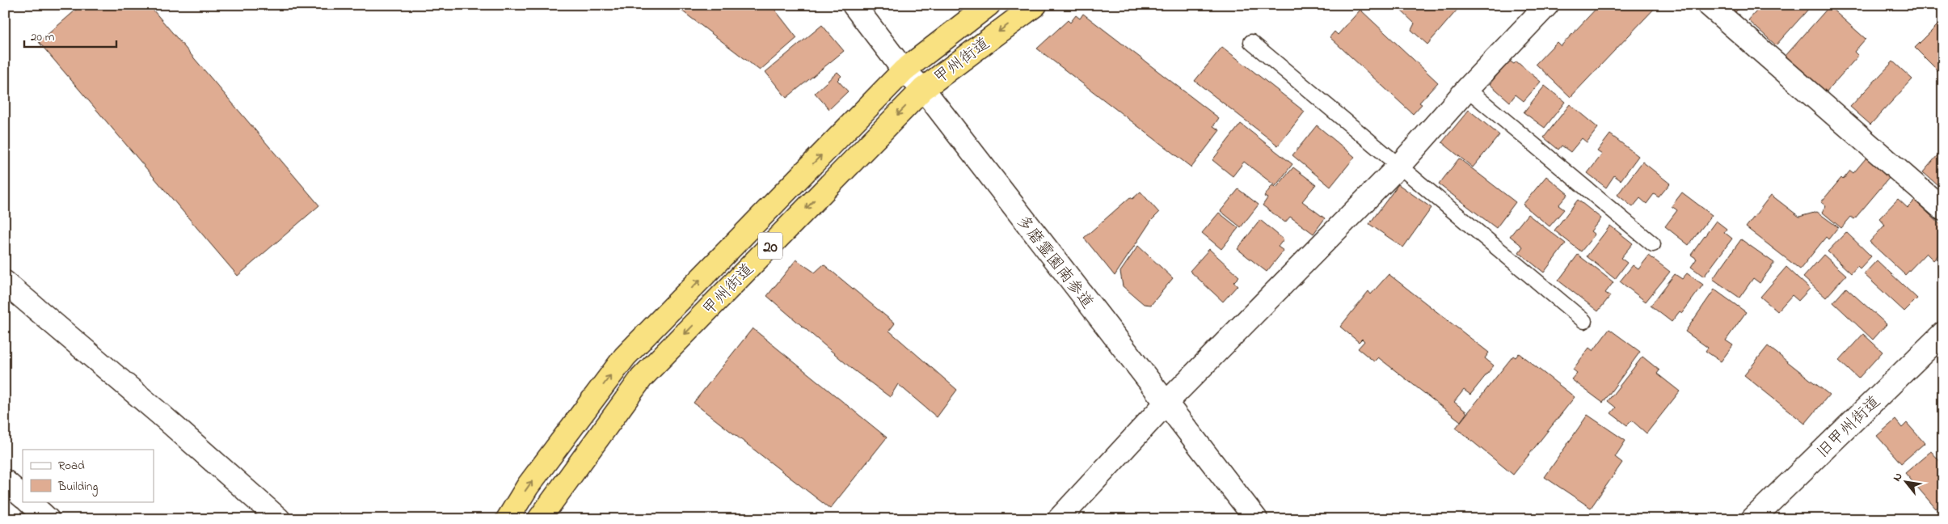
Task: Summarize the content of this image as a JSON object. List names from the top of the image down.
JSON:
{
  "streets": {
    "highway": ["甲州街道", "20"],
    "street": ["多磨霊園南参道", "旧甲州街道"]
  },
  "crossings": [
    ["甲州街道", "多磨霊園南参道"]
  ],
  "legend": ["Road", "Building"],
  "scale_bar": "20 m",
  "north": "top left"
}
